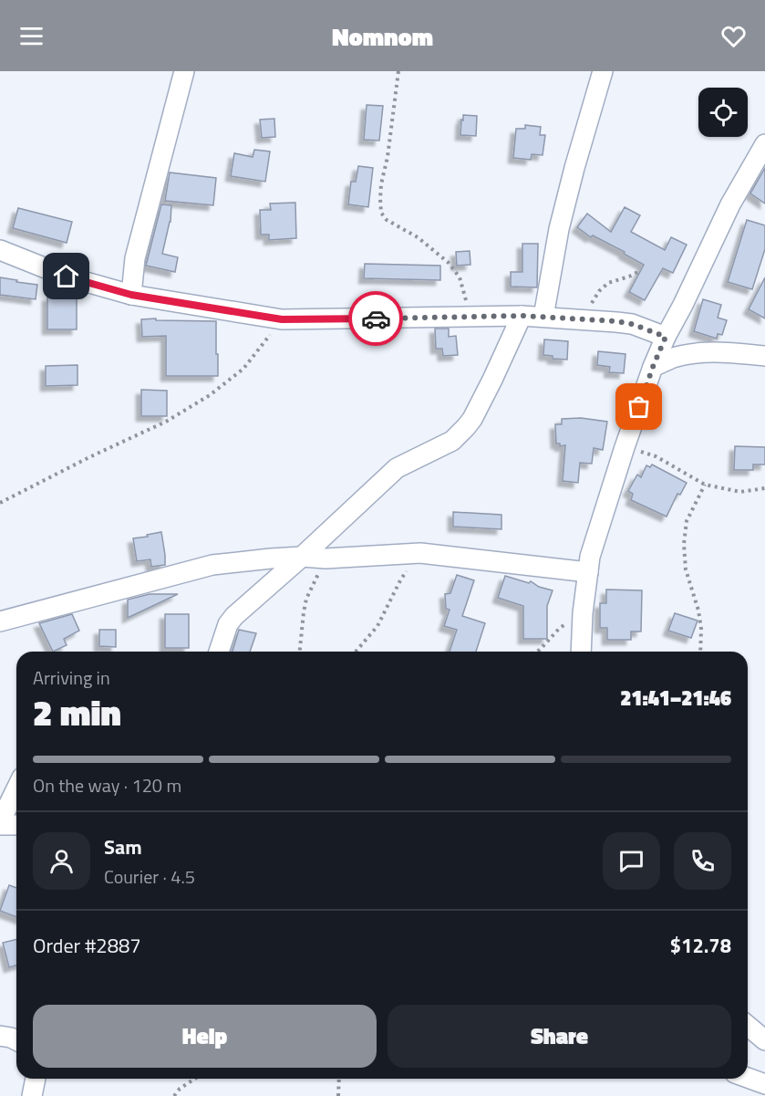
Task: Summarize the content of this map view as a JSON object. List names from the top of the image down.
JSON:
{
  "page": {
    "header": "Nomnom",
    "heading": ["2 min", "Arriving in", "21:41–21:46"],
    "panel": [
      "Sam",
      "Courier · 4.5",
      "Order #2887",
      "$12.78"
    ],
    "bar": "On the way · 120 m",
    "buttons": ["Help", "Share"]
  }
}
